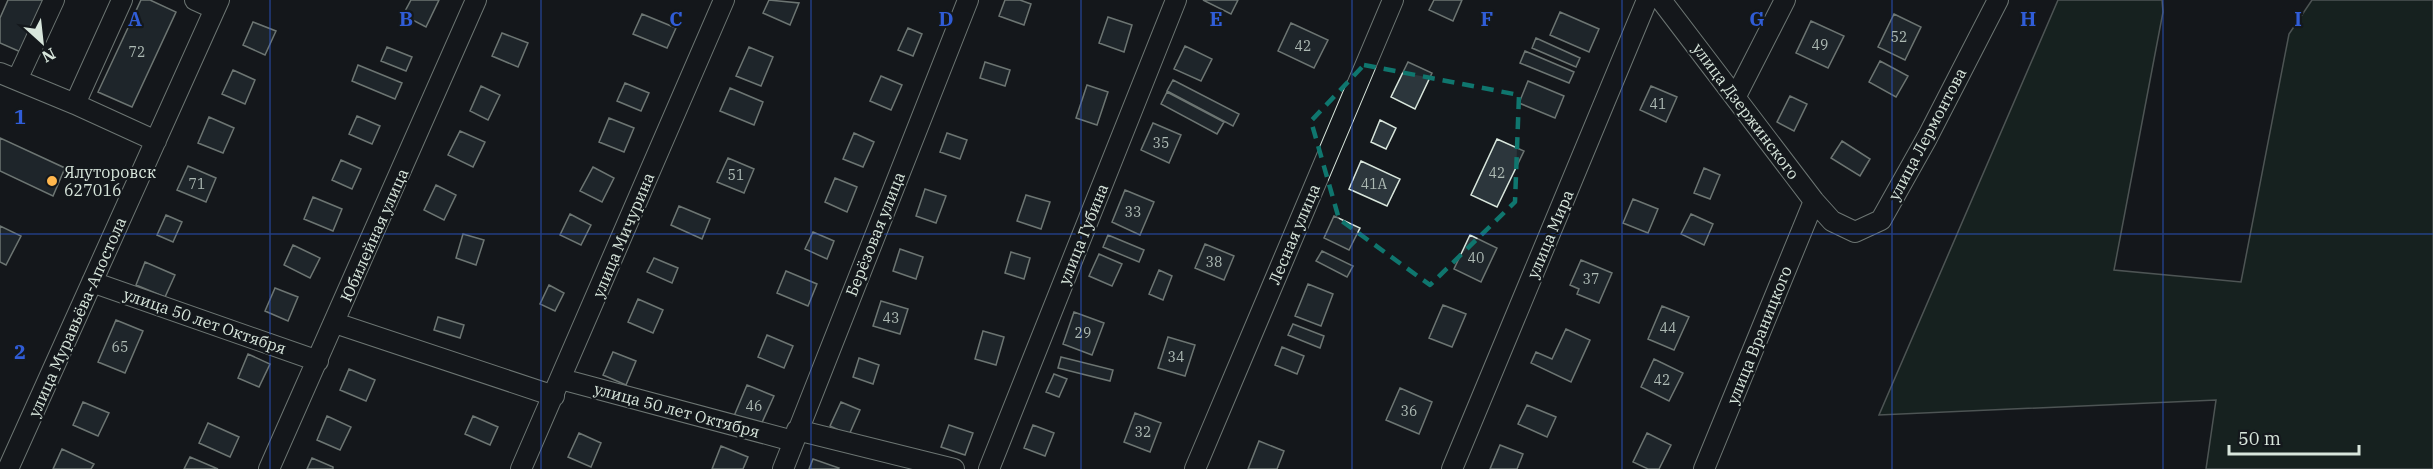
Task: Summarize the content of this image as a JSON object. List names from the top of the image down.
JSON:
{
  "streets": {
    "street": [
      "улица Дзержинского",
      "улица Лермонтова",
      "Берёзовая улица",
      "улица Губина",
      "Лесная улица",
      "улица Мира",
      "Юбилейная улица",
      "улица Мичурина",
      "улица Муравьёва-Апостола",
      "улица 50 лет Октября",
      "улица Враницкого"
    ]
  },
  "crossings": [
    ["улица Дзержинского", "улица Лермонтова"],
    ["улица Дзержинского", "улица Враницкого"],
    ["Берёзовая улица", "улица 50 лет Октября"],
    ["Юбилейная улица", "улица 50 лет Октября"],
    ["улица Мичурина", "улица 50 лет Октября"],
    ["улица Муравьёва-Апостола", "улица 50 лет Октября"]
  ],
  "places": ["Ялуторовск 627016"],
  "house_numbers": [
    "52",
    "49",
    "42",
    "72",
    "41",
    "35",
    "42",
    "51",
    "71",
    "41А",
    "33",
    "40",
    "38",
    "37",
    "43",
    "44",
    "29",
    "65",
    "34",
    "42",
    "46",
    "36",
    "32"
  ],
  "scale_bar": "50 m",
  "north": "bottom right",
  "grid": {
    "columns": [
      "A",
      "B",
      "C",
      "D",
      "E",
      "F",
      "G",
      "H",
      "I"
    ],
    "rows": ["1", "2"]
  }
}
